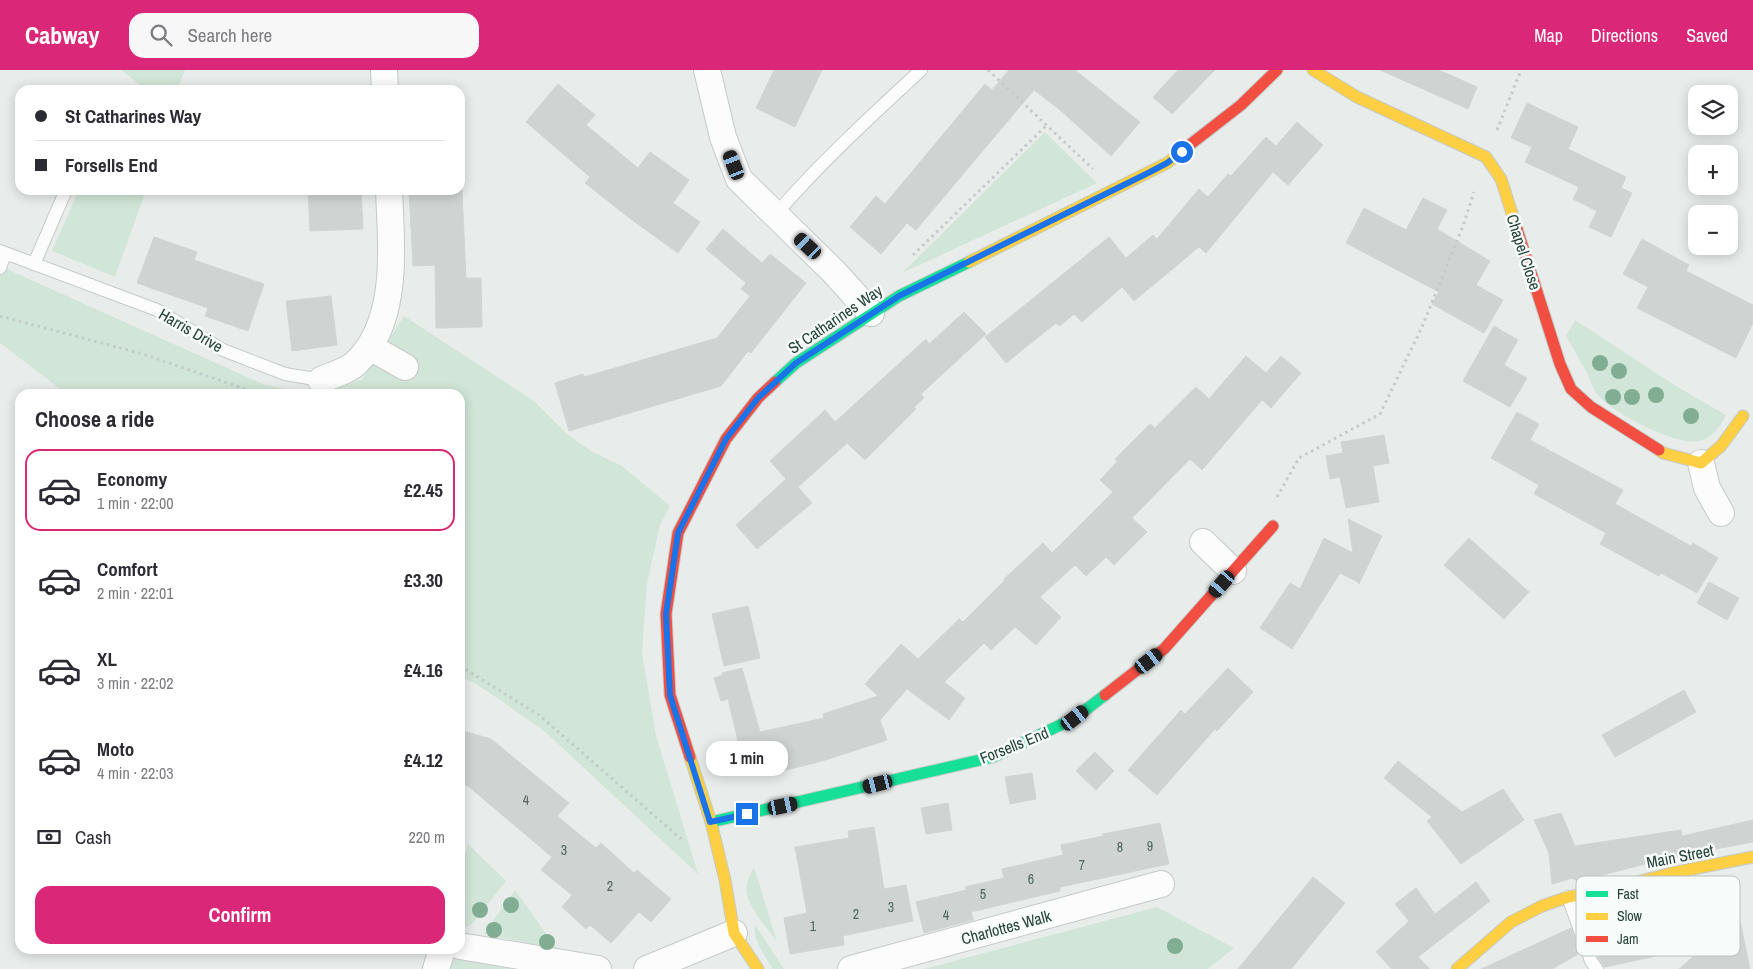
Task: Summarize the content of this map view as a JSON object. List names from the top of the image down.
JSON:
{
  "streets": {
    "street": [
      "Chapel Close",
      "St Catharines Way",
      "Harris Drive",
      "Forsells End",
      "Main Street",
      "Charlottes Walk"
    ]
  },
  "crossings": [
    ["St Catharines Way", "Forsells End"]
  ],
  "house_numbers": [
    "4",
    "9",
    "8",
    "3",
    "7",
    "6",
    "2",
    "5",
    "3",
    "2",
    "4",
    "1"
  ],
  "legend": ["Fast", "Slow", "Jam"],
  "page": {
    "header": "Cabway",
    "search": "Search here",
    "nav": ["Map", "Directions", "Saved"],
    "map_buttons": ["+", "−"],
    "banner": ["St Catharines Way", "Forsells End"],
    "heading": "Choose a ride",
    "list": [
      {
        "name": "Economy",
        "note": "1 min · 22:00",
        "value": "£2.45"
      },
      {
        "name": "Comfort",
        "note": "2 min · 22:01",
        "value": "£3.30"
      },
      {
        "name": "XL",
        "note": "3 min · 22:02",
        "value": "£4.16"
      },
      {
        "name": "Moto",
        "note": "4 min · 22:03",
        "value": "£4.12"
      }
    ],
    "bubble": "1 min",
    "pay": ["Cash", "220 m"],
    "buttons": "Confirm"
  }
}
